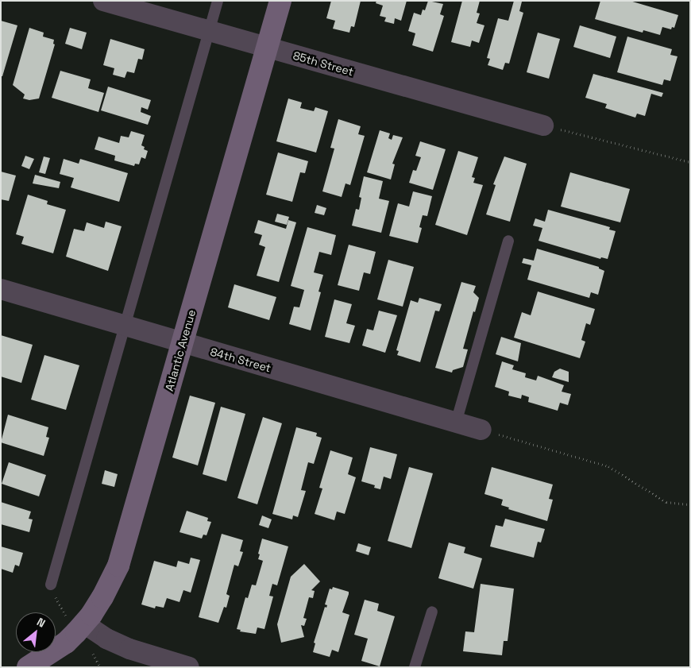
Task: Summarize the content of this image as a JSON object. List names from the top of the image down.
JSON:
{
  "streets": {
    "street": ["85th Street", "Atlantic Avenue", "84th Street"]
  },
  "crossings": [
    ["85th Street", "Atlantic Avenue"],
    ["Atlantic Avenue", "84th Street"]
  ],
  "north": "top right"
}
